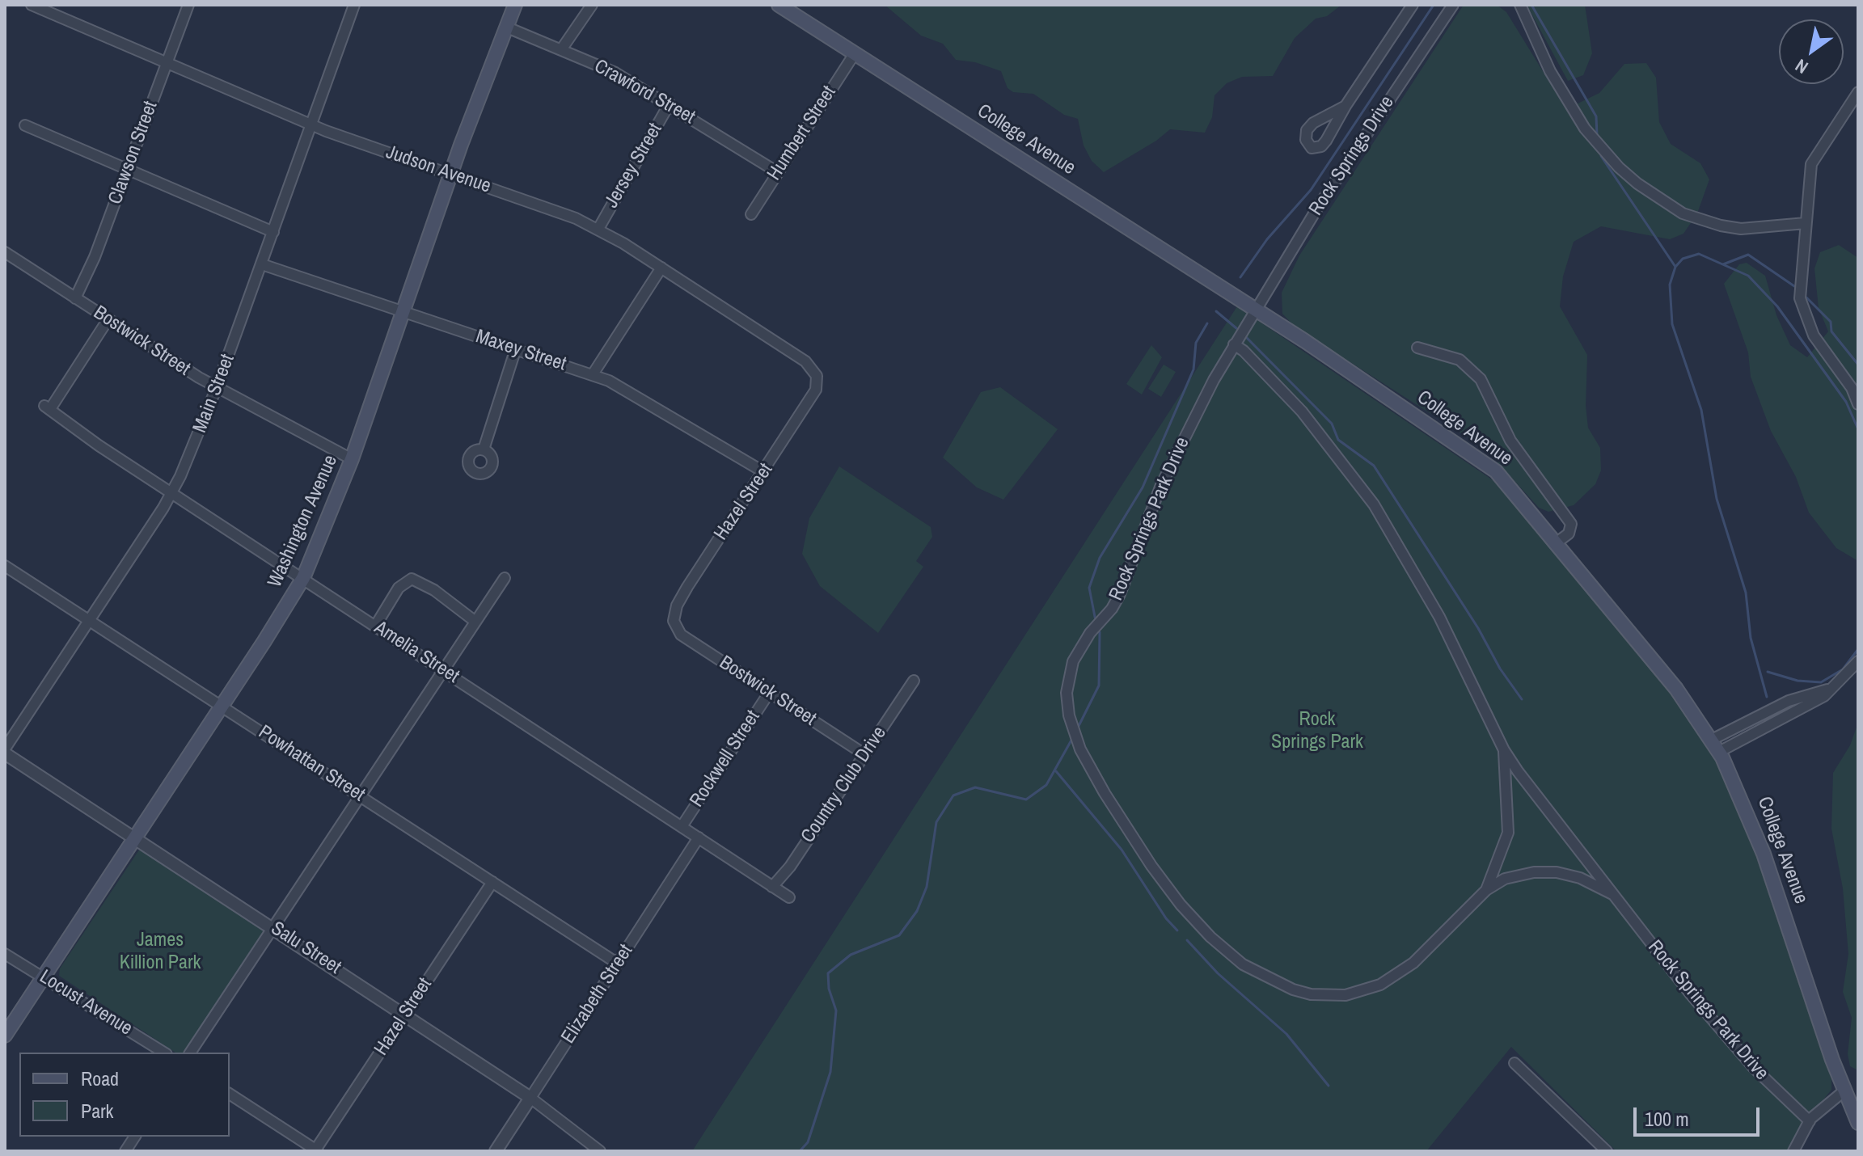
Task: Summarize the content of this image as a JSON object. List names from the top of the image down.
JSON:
{
  "streets": {
    "main road": ["College Avenue", "Washington Avenue"],
    "street": [
      "Crawford Street",
      "Humbert Street",
      "Clawson Street",
      "Rock Springs Drive",
      "Jersey Street",
      "Judson Avenue",
      "Bostwick Street",
      "Maxey Street",
      "Main Street",
      "Hazel Street",
      "Rock Springs Park Drive",
      "Amelia Street",
      "Rockwell Street",
      "Powhattan Street",
      "Country Club Drive",
      "Salu Street",
      "Elizabeth Street",
      "Locust Avenue"
    ]
  },
  "crossings": [
    ["Crawford Street", "Humbert Street"],
    ["Crawford Street", "Jersey Street"],
    ["Crawford Street", "Washington Avenue"],
    ["Humbert Street", "College Avenue"],
    ["College Avenue", "Rock Springs Drive"],
    ["College Avenue", "Rock Springs Park Drive"],
    ["Clawson Street", "Judson Avenue"],
    ["Clawson Street", "Bostwick Street"],
    ["Rock Springs Drive", "Rock Springs Park Drive"],
    ["Jersey Street", "Judson Avenue"],
    ["Judson Avenue", "Main Street"],
    ["Judson Avenue", "Hazel Street"],
    ["Judson Avenue", "Washington Avenue"],
    ["Bostwick Street", "Main Street"],
    ["Bostwick Street", "Hazel Street"],
    ["Bostwick Street", "Washington Avenue"],
    ["Bostwick Street", "Amelia Street"],
    ["Bostwick Street", "Rockwell Street"],
    ["Bostwick Street", "Country Club Drive"],
    ["Maxey Street", "Main Street"],
    ["Maxey Street", "Hazel Street"],
    ["Maxey Street", "Washington Avenue"],
    ["Main Street", "Amelia Street"],
    ["Main Street", "Powhattan Street"],
    ["Main Street", "Salu Street"],
    ["Hazel Street", "Powhattan Street"],
    ["Hazel Street", "Salu Street"],
    ["Washington Avenue", "Amelia Street"],
    ["Washington Avenue", "Powhattan Street"],
    ["Washington Avenue", "Salu Street"],
    ["Washington Avenue", "Locust Avenue"],
    ["Amelia Street", "Rockwell Street"],
    ["Amelia Street", "Country Club Drive"],
    ["Amelia Street", "Elizabeth Street"],
    ["Powhattan Street", "Elizabeth Street"],
    ["Salu Street", "Elizabeth Street"]
  ],
  "parks": ["Rock Springs Park", "James Killion Park"],
  "legend": ["Road", "Park"],
  "scale_bar": "100 m",
  "north": "bottom left"
}
